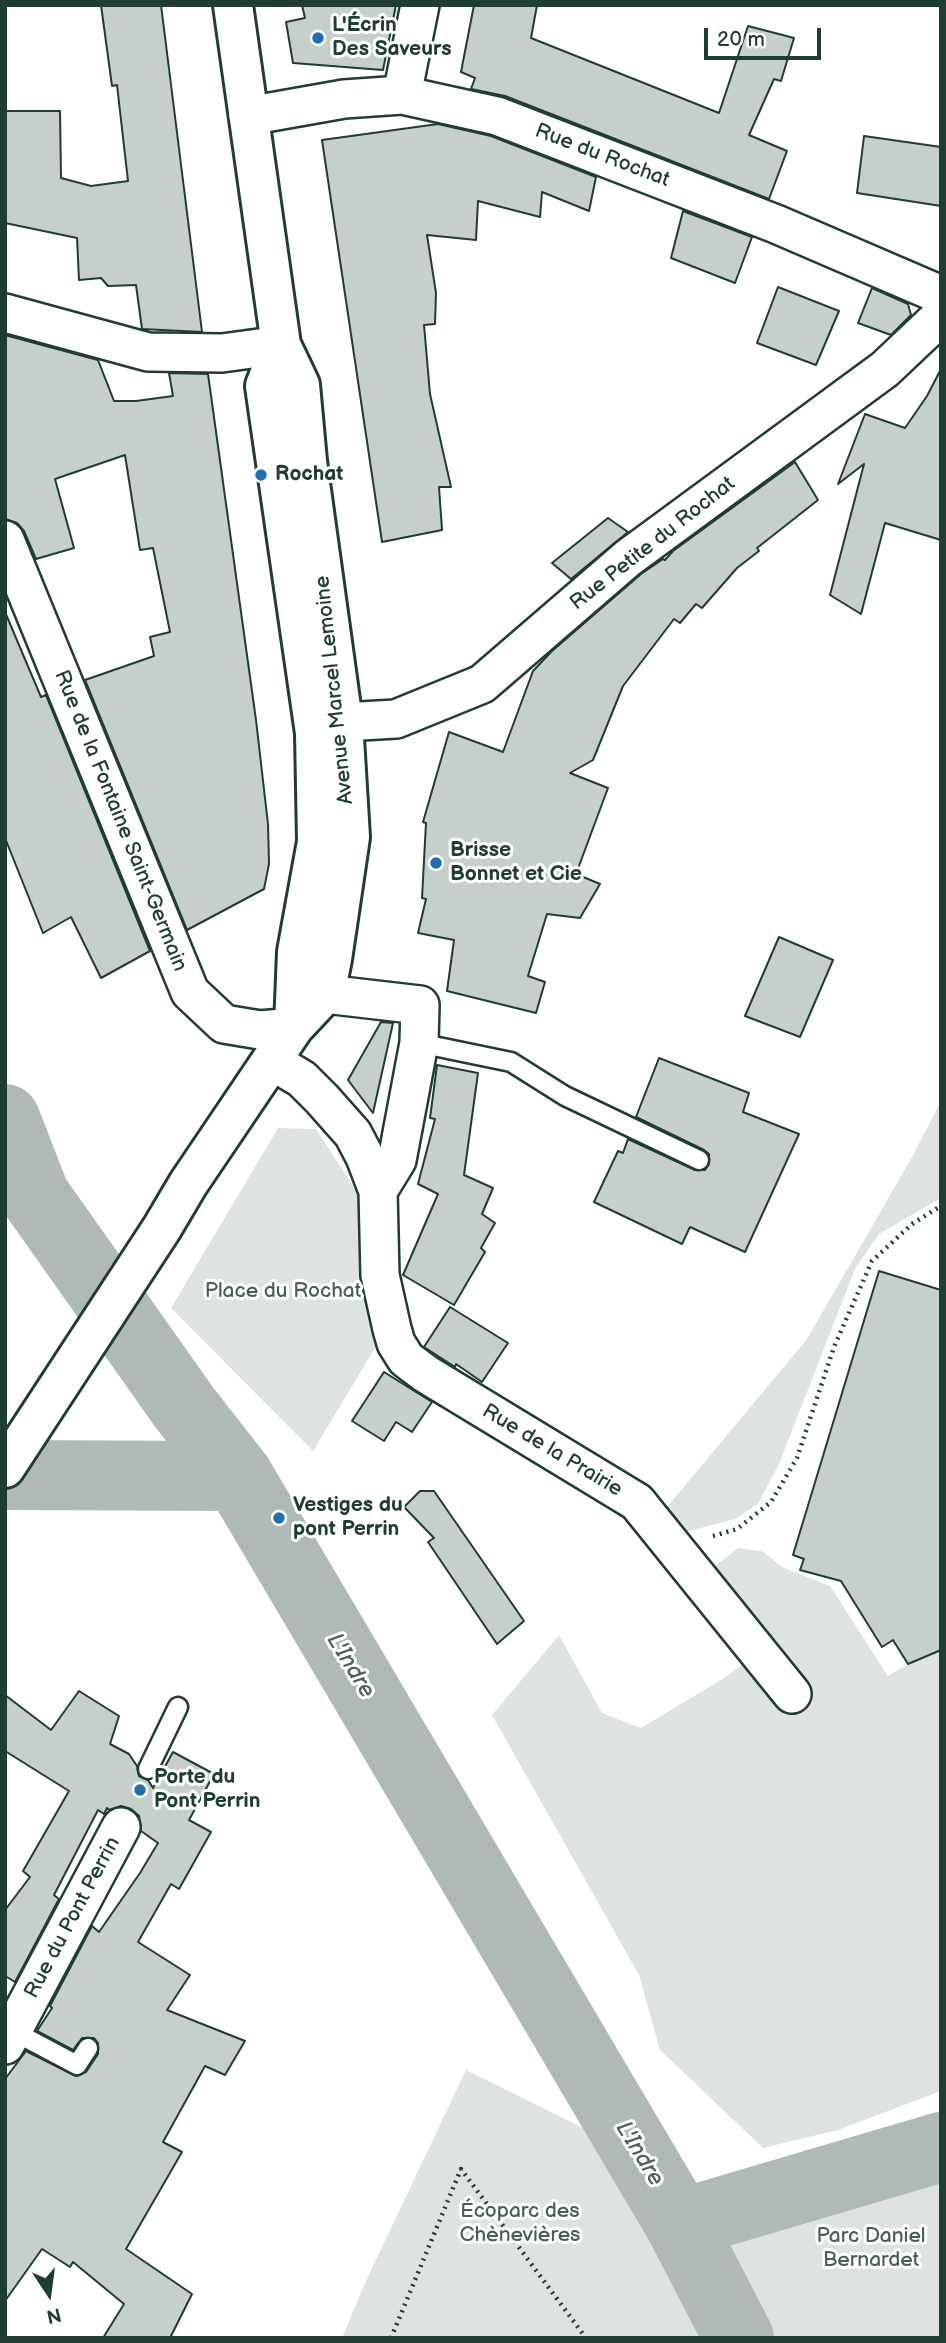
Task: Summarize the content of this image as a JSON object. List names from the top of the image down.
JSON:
{
  "streets": {
    "main road": ["Avenue Marcel Lemoine"],
    "street": [
      "Rue du Rochat",
      "Rue Petite du Rochat",
      "Rue de la Fontaine Saint-Germain",
      "Rue de la Prairie",
      "Rue du Pont Perrin"
    ]
  },
  "crossings": [
    ["Rue du Rochat", "Avenue Marcel Lemoine"],
    ["Rue Petite du Rochat", "Avenue Marcel Lemoine"],
    ["Avenue Marcel Lemoine", "Rue de la Fontaine Saint-Germain"]
  ],
  "water": ["L'Indre"],
  "parks": ["Place du Rochat", "Écoparc des Chènevières", "Parc Daniel Bernardet"],
  "places": [
    "L'Écrin Des Saveurs",
    "Rochat",
    "Brisse Bonnet et Cie",
    "Vestiges du pont Perrin",
    "Porte du Pont Perrin"
  ],
  "scale_bar": "20 m",
  "north": "bottom"
}
